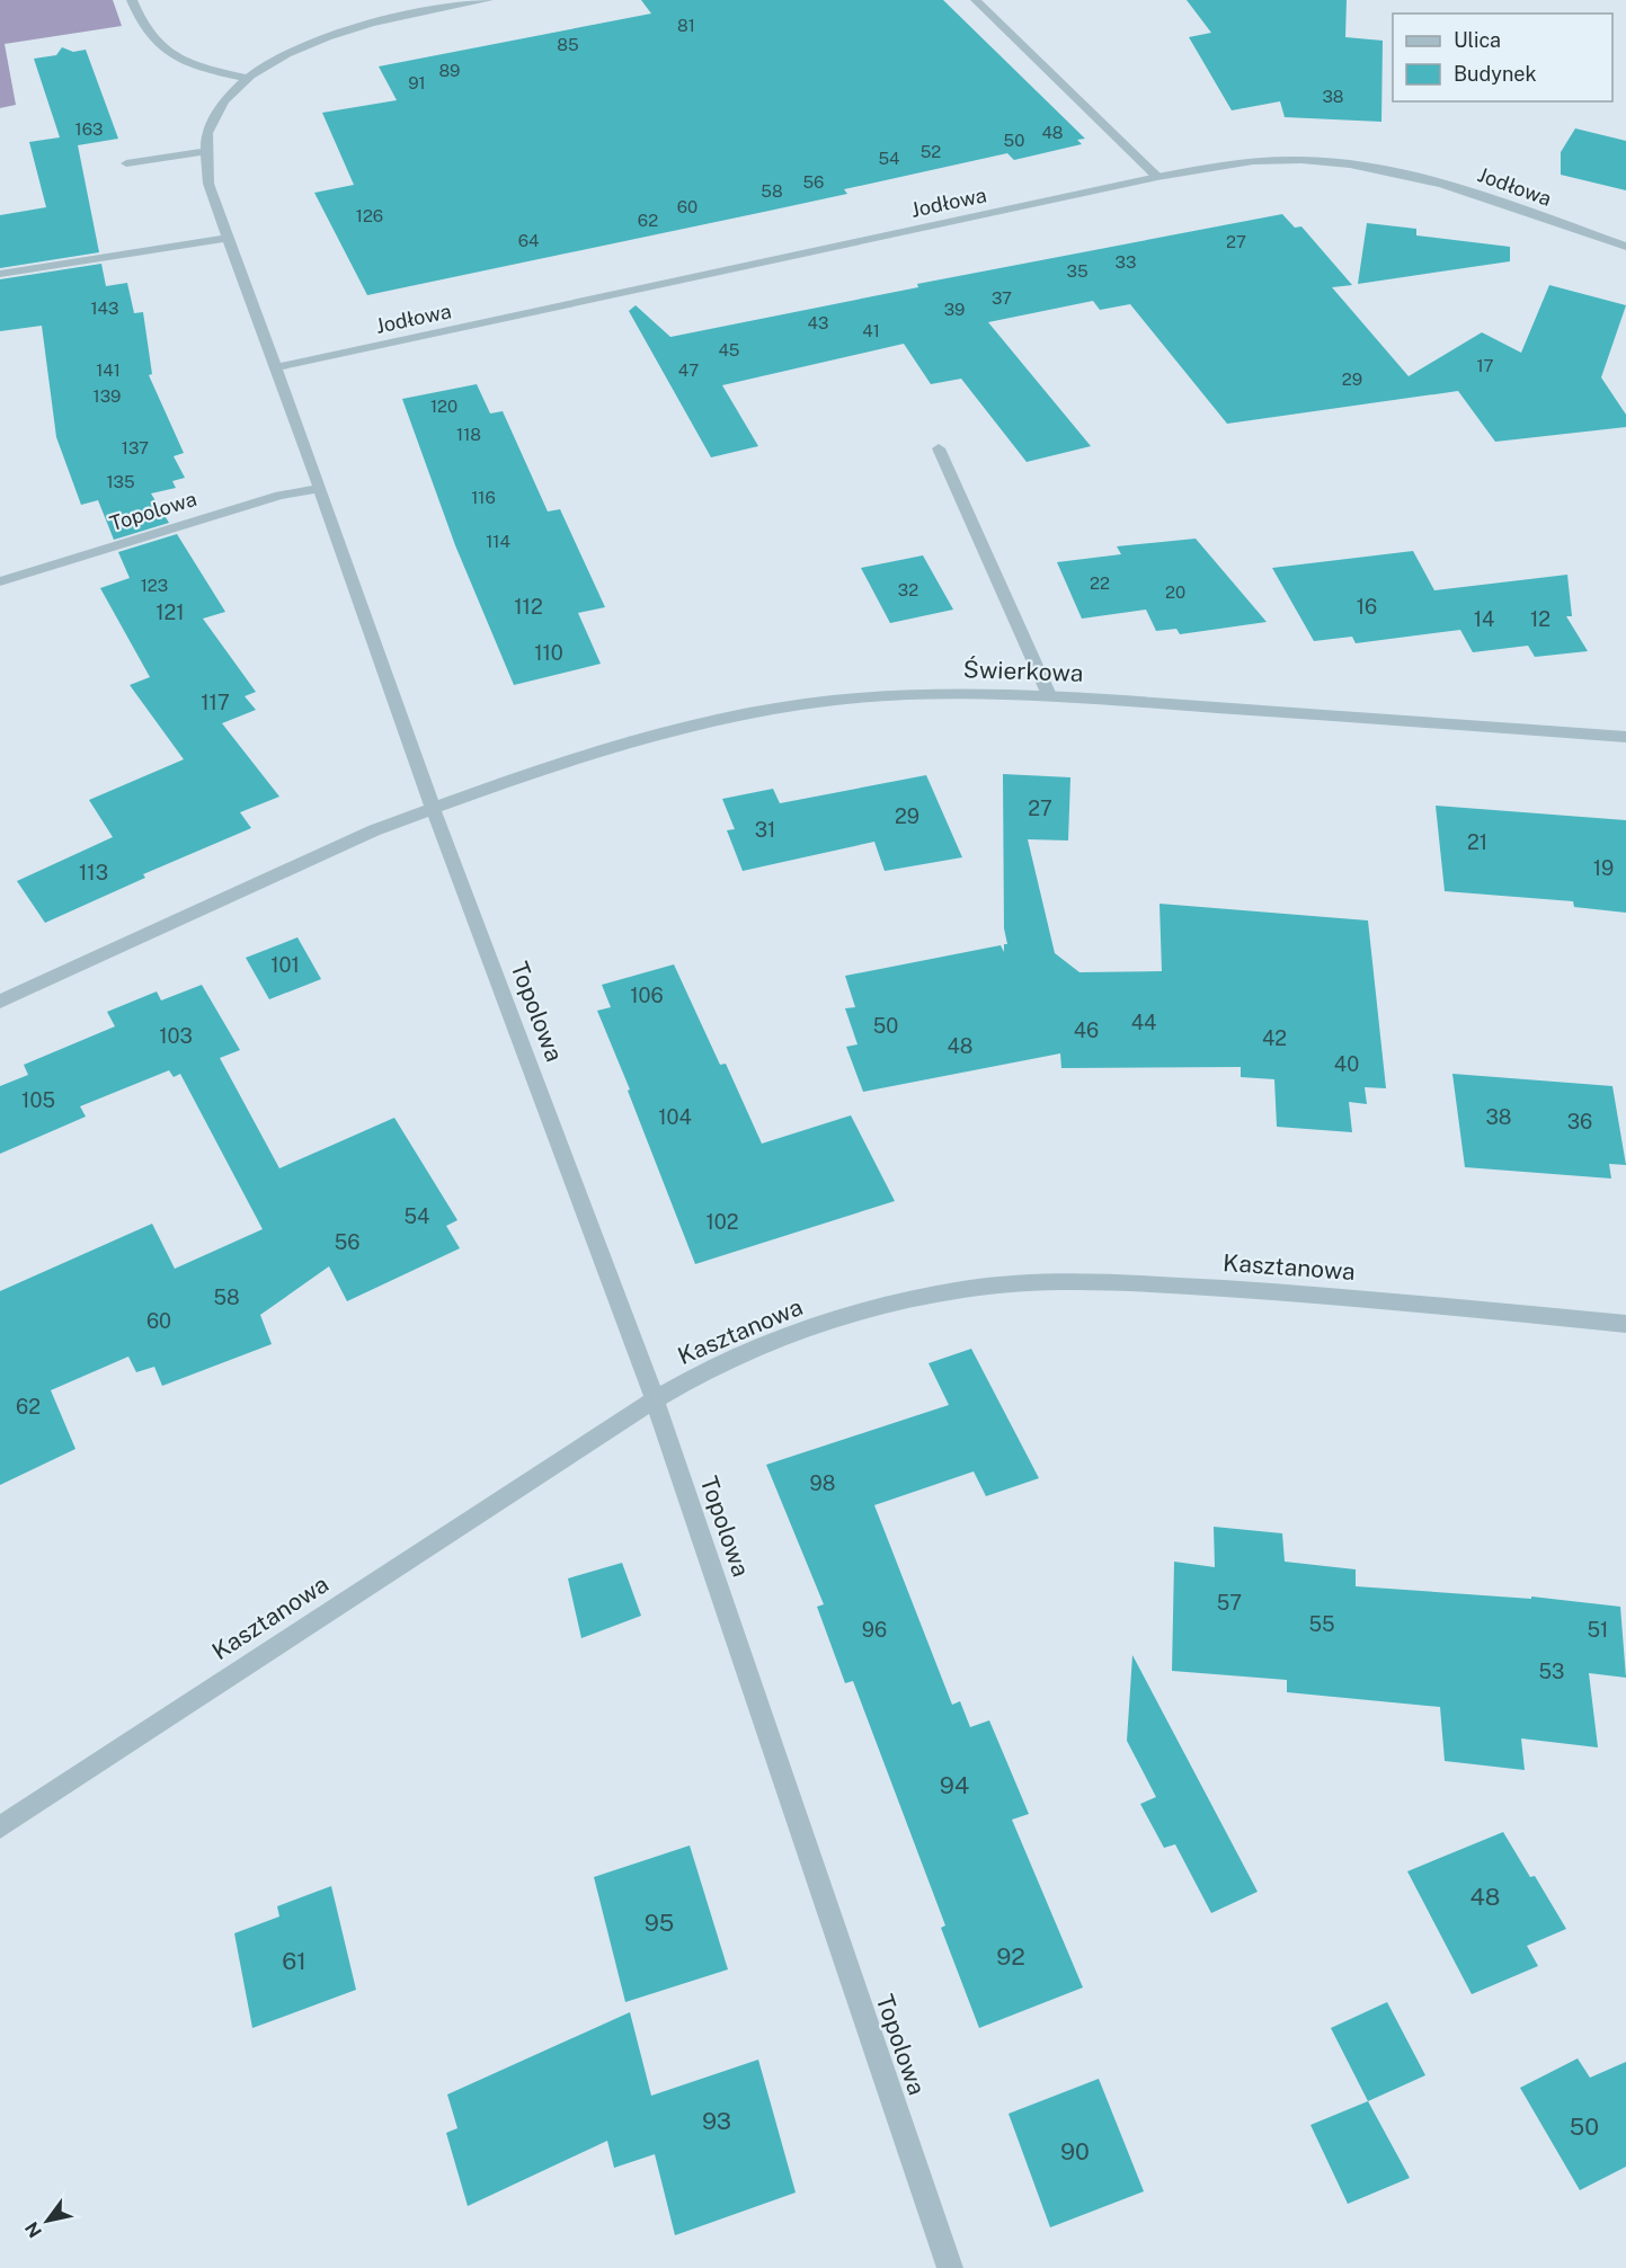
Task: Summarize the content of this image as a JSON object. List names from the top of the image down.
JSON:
{
  "streets": {
    "street": [
      "Jodłowa",
      "Topolowa",
      "Świerkowa",
      "Kasztanowa"
    ]
  },
  "crossings": [
    ["Jodłowa", "Topolowa"],
    ["Topolowa", "Świerkowa"],
    ["Topolowa", "Kasztanowa"]
  ],
  "house_numbers": [
    "81",
    "85",
    "89",
    "91",
    "38",
    "163",
    "48",
    "50",
    "52",
    "54",
    "56",
    "58",
    "60",
    "126",
    "62",
    "64",
    "27",
    "33",
    "35",
    "37",
    "143",
    "39",
    "43",
    "41",
    "45",
    "17",
    "141",
    "47",
    "29",
    "139",
    "120",
    "118",
    "137",
    "135",
    "116",
    "114",
    "22",
    "123",
    "32",
    "20",
    "112",
    "16",
    "121",
    "14",
    "12",
    "110",
    "117",
    "27",
    "29",
    "31",
    "21",
    "19",
    "113",
    "101",
    "106",
    "44",
    "50",
    "46",
    "103",
    "42",
    "48",
    "40",
    "105",
    "104",
    "38",
    "36",
    "54",
    "102",
    "56",
    "58",
    "60",
    "62",
    "98",
    "57",
    "55",
    "96",
    "51",
    "53",
    "94",
    "48",
    "95",
    "92",
    "61",
    "93",
    "50",
    "90"
  ],
  "legend": ["Ulica", "Budynek"],
  "north": "bottom left"
}
